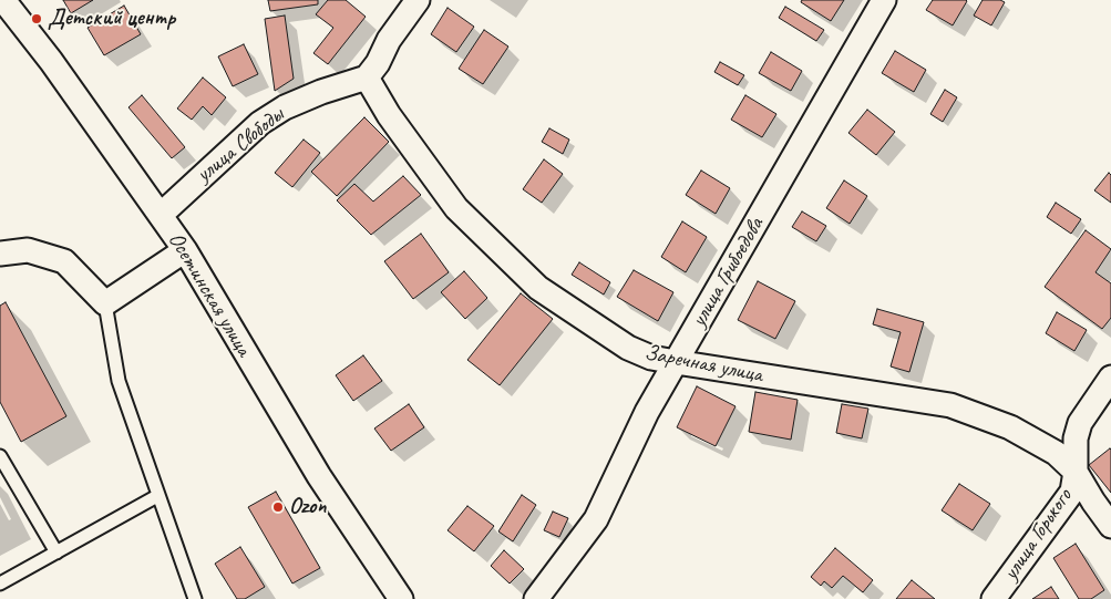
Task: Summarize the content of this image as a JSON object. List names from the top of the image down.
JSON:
{
  "streets": {
    "street": [
      "улица Свободы",
      "улица Грибоедова",
      "Осетинская улица",
      "Заречная улица",
      "улица Горького"
    ]
  },
  "crossings": [
    ["улица Свободы", "Осетинская улица"],
    ["улица Свободы", "Заречная улица"],
    ["улица Грибоедова", "Заречная улица"],
    ["Заречная улица", "улица Горького"]
  ],
  "places": ["Детский центр", "Ozon"]
}
